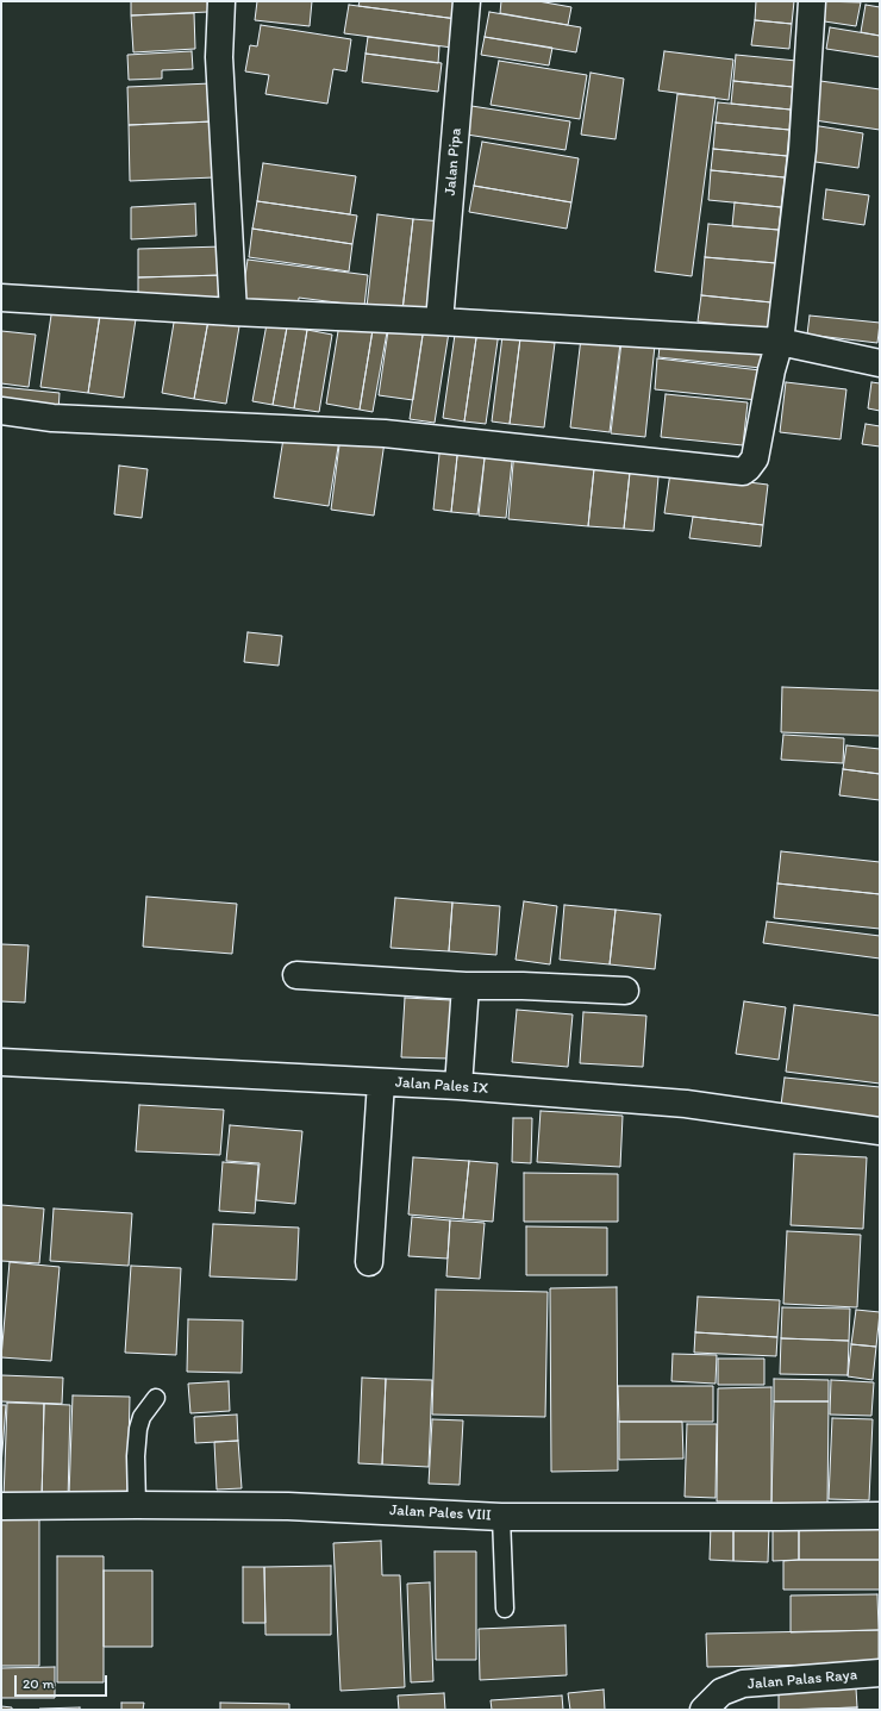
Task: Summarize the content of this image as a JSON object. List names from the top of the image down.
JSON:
{
  "streets": {
    "street": [
      "Jalan Pipa",
      "Jalan Pales IX",
      "Jalan Pales VIII",
      "Jalan Palas Raya"
    ]
  },
  "scale_bar": "20 m"
}
